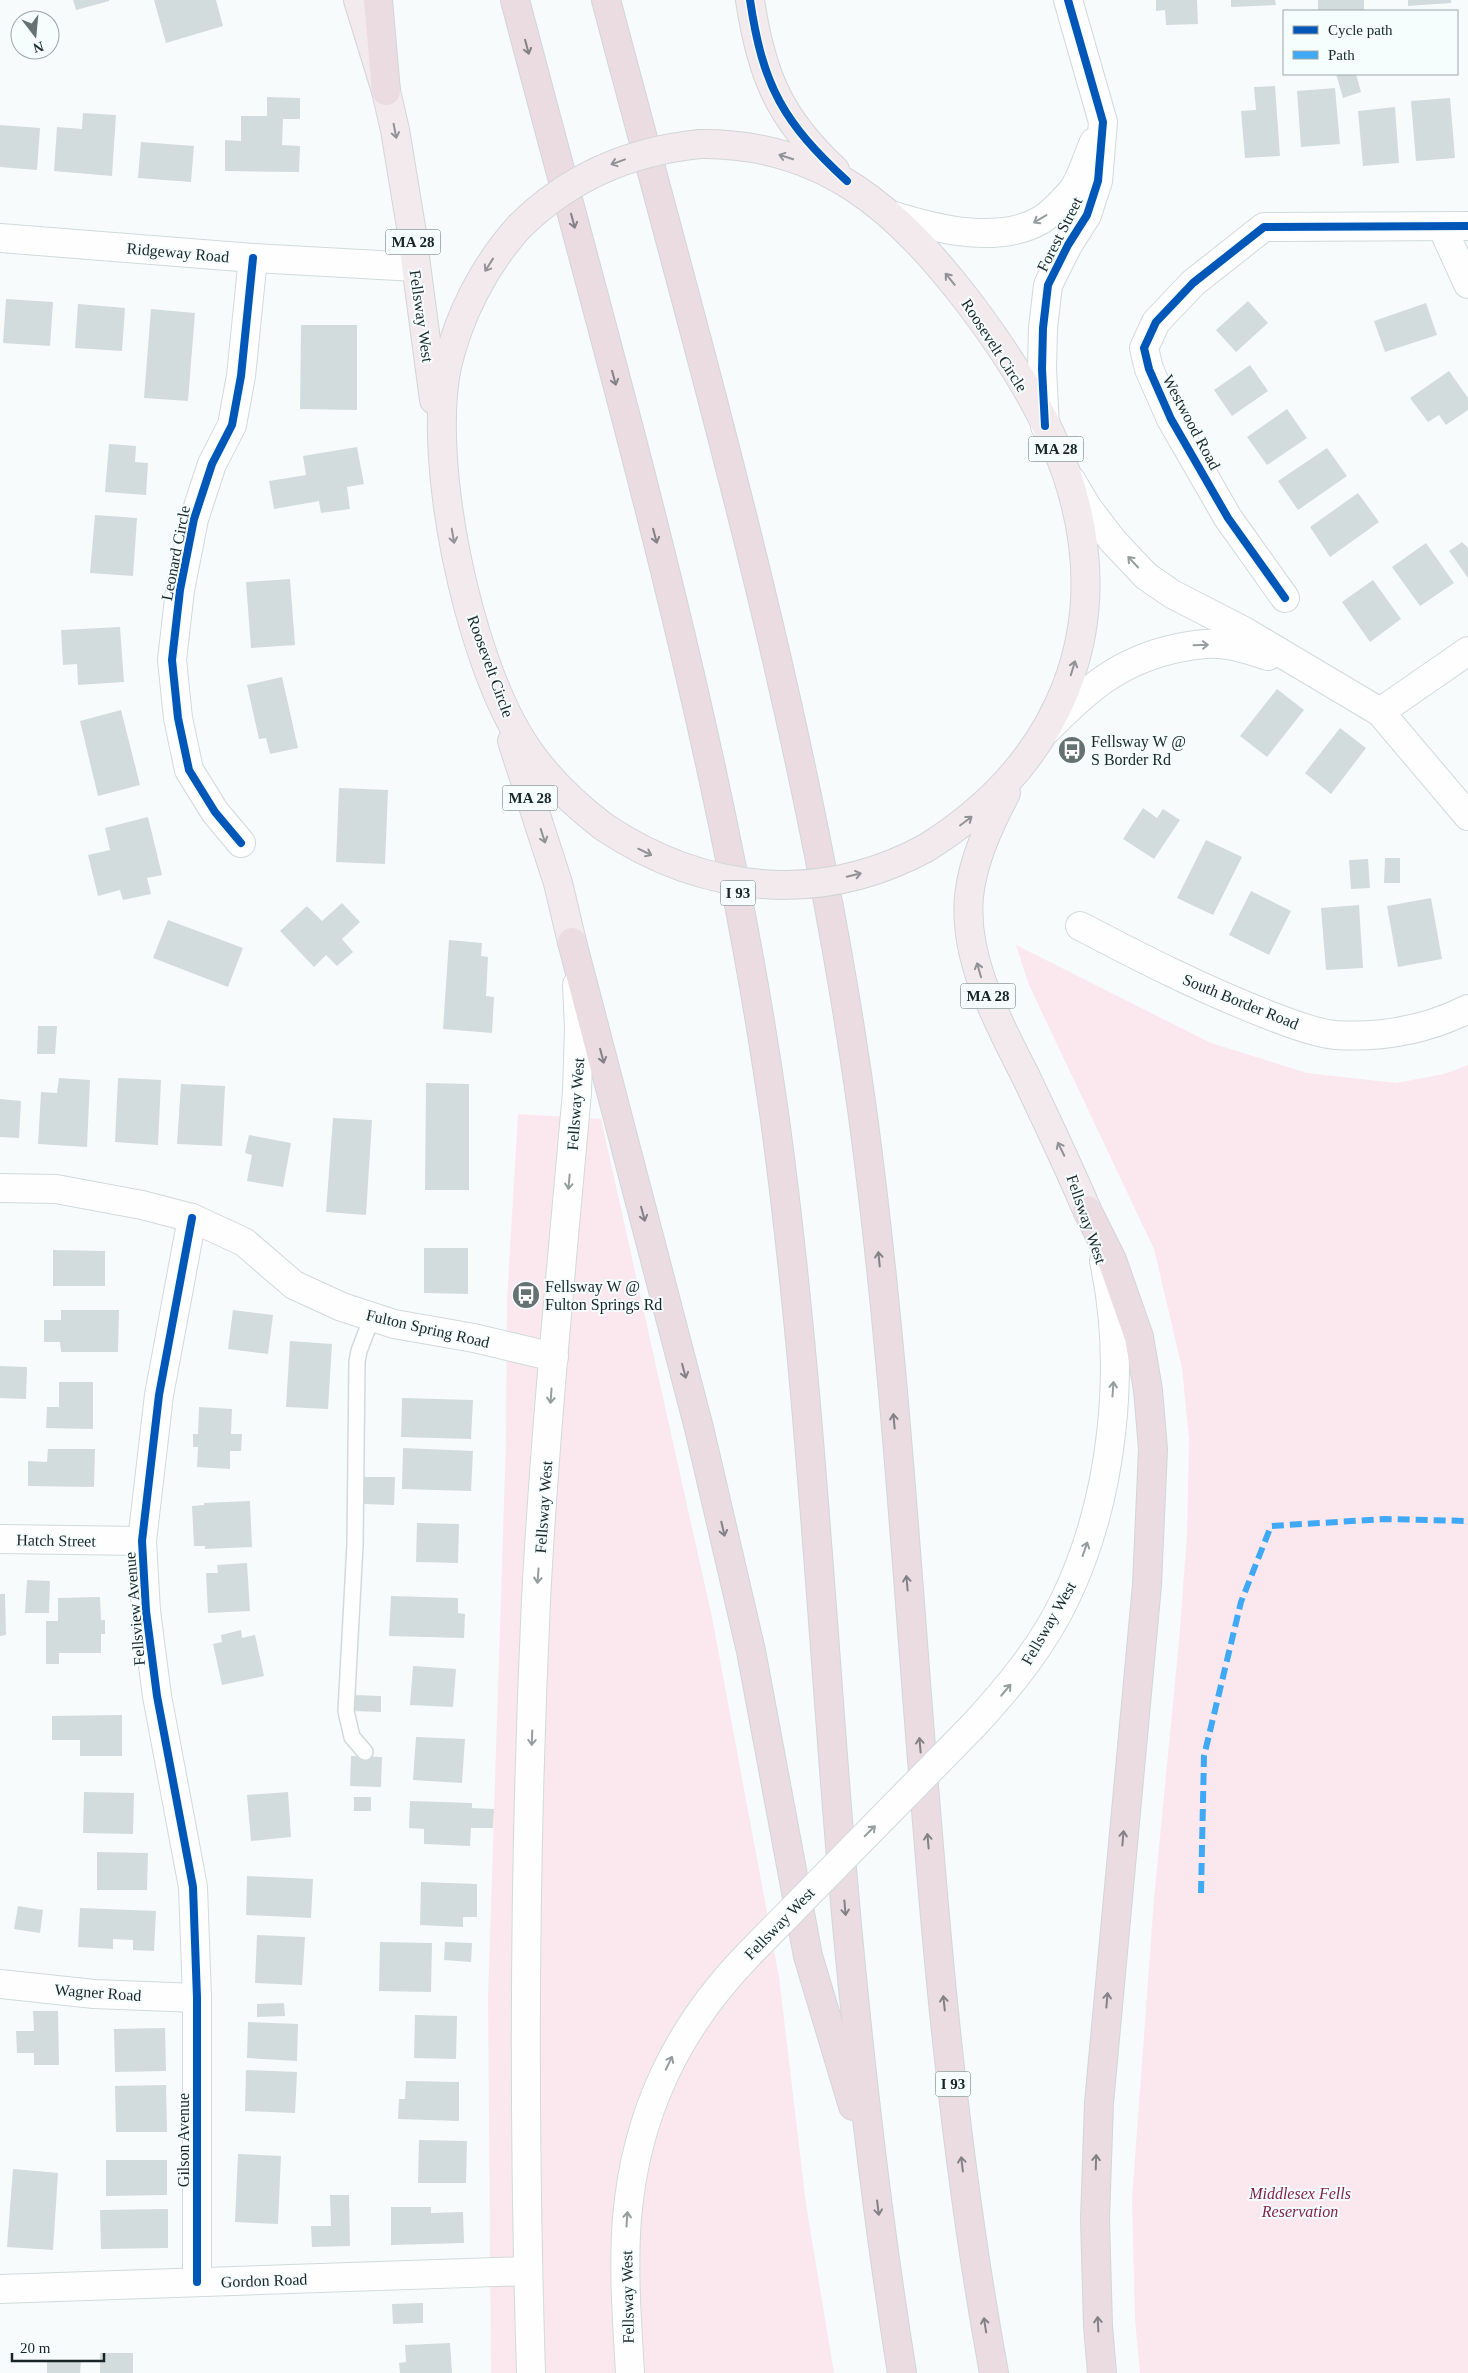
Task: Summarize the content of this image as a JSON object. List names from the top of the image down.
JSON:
{
  "streets": {
    "highway": ["I 93"],
    "main road": ["MA 28", "Fellsway West", "Roosevelt Circle"],
    "street": [
      "Forest Street",
      "Ridgeway Road",
      "Westwood Road",
      "Leonard Circle",
      "South Border Road",
      "Fulton Spring Road",
      "Hatch Street",
      "Fellsview Avenue",
      "Wagner Road",
      "Gilson Avenue",
      "Gordon Road"
    ]
  },
  "crossings": [
    ["Forest Street", "Roosevelt Circle"],
    ["MA 28", "Roosevelt Circle"],
    ["Ridgeway Road", "Fellsway West"],
    ["Ridgeway Road", "Leonard Circle"],
    ["Fellsway West", "Roosevelt Circle"],
    ["Fellsway West", "Fulton Spring Road"],
    ["Fellsway West", "Gordon Road"],
    ["Fulton Spring Road", "Fellsview Avenue"],
    ["Hatch Street", "Fellsview Avenue"],
    ["Fellsview Avenue", "Wagner Road"],
    ["Fellsview Avenue", "Gilson Avenue"],
    ["Wagner Road", "Gilson Avenue"],
    ["Gilson Avenue", "Gordon Road"]
  ],
  "parks": ["Middlesex Fells Reservation"],
  "places": {
    "bus stop": ["Fellsway W @ S Border Rd", "Fellsway W @ Fulton Springs Rd"]
  },
  "legend": ["Cycle path", "Path"],
  "scale_bar": "20 m",
  "north": "bottom"
}
